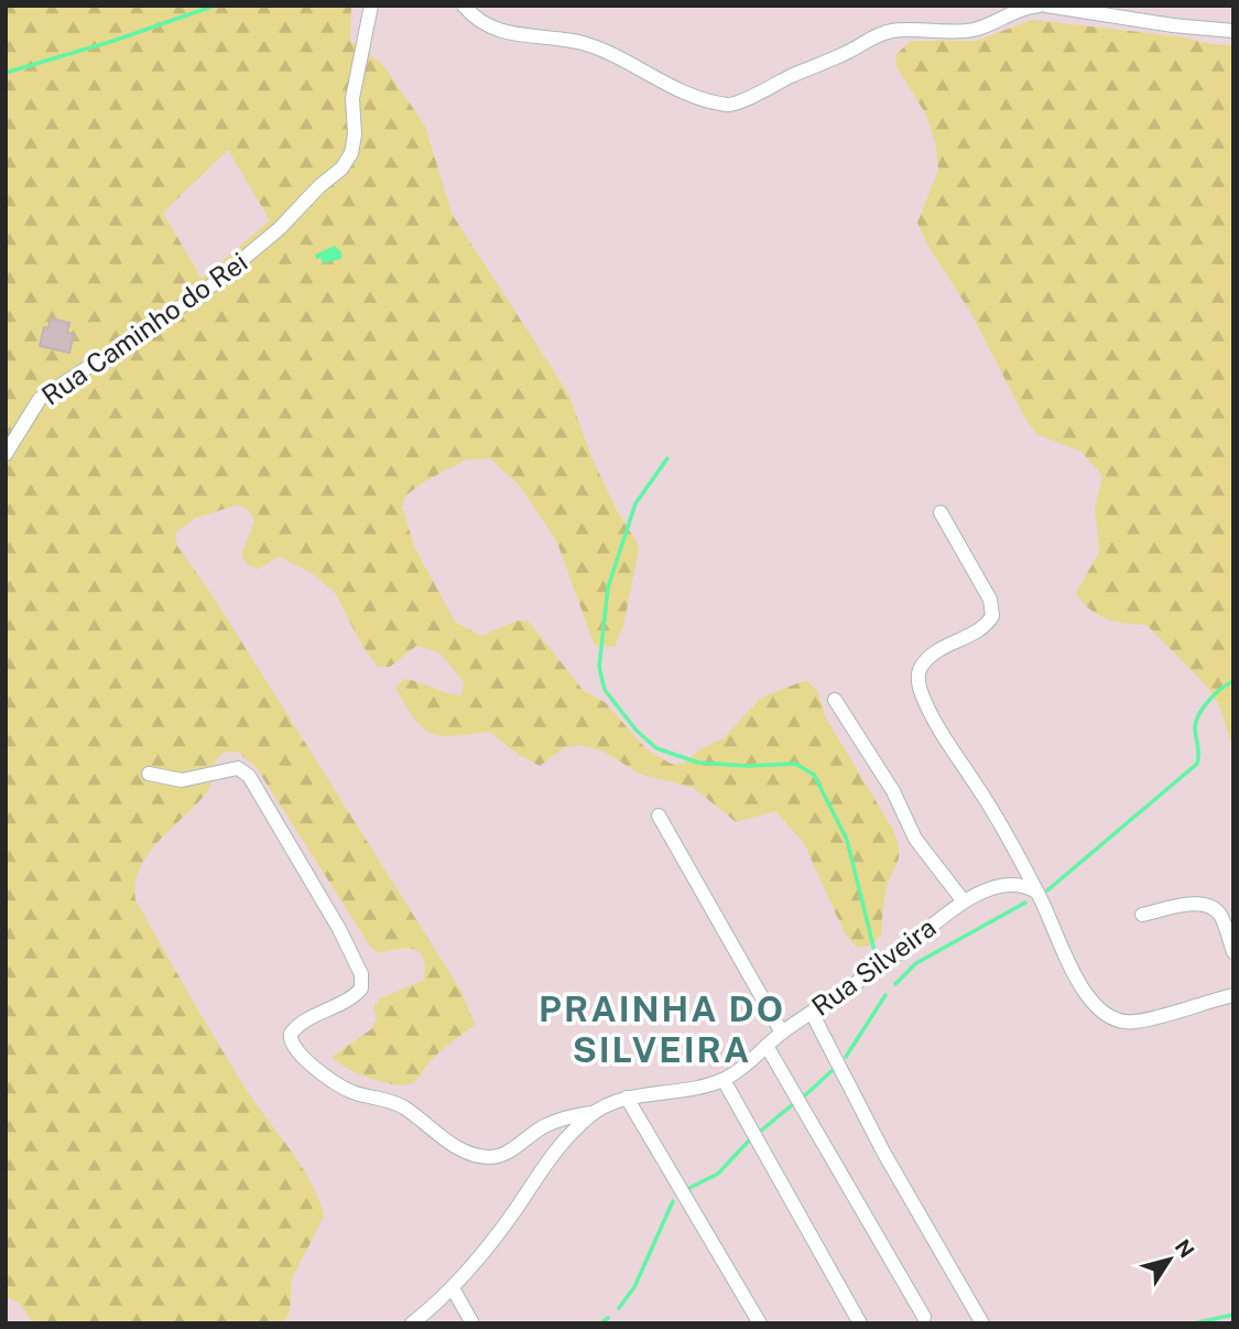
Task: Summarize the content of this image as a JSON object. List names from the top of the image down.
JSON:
{
  "streets": {
    "street": ["Rua Caminho do Rei", "Rua Silveira"]
  },
  "districts": ["PRAINHA DO SILVEIRA"],
  "north": "top right"
}
